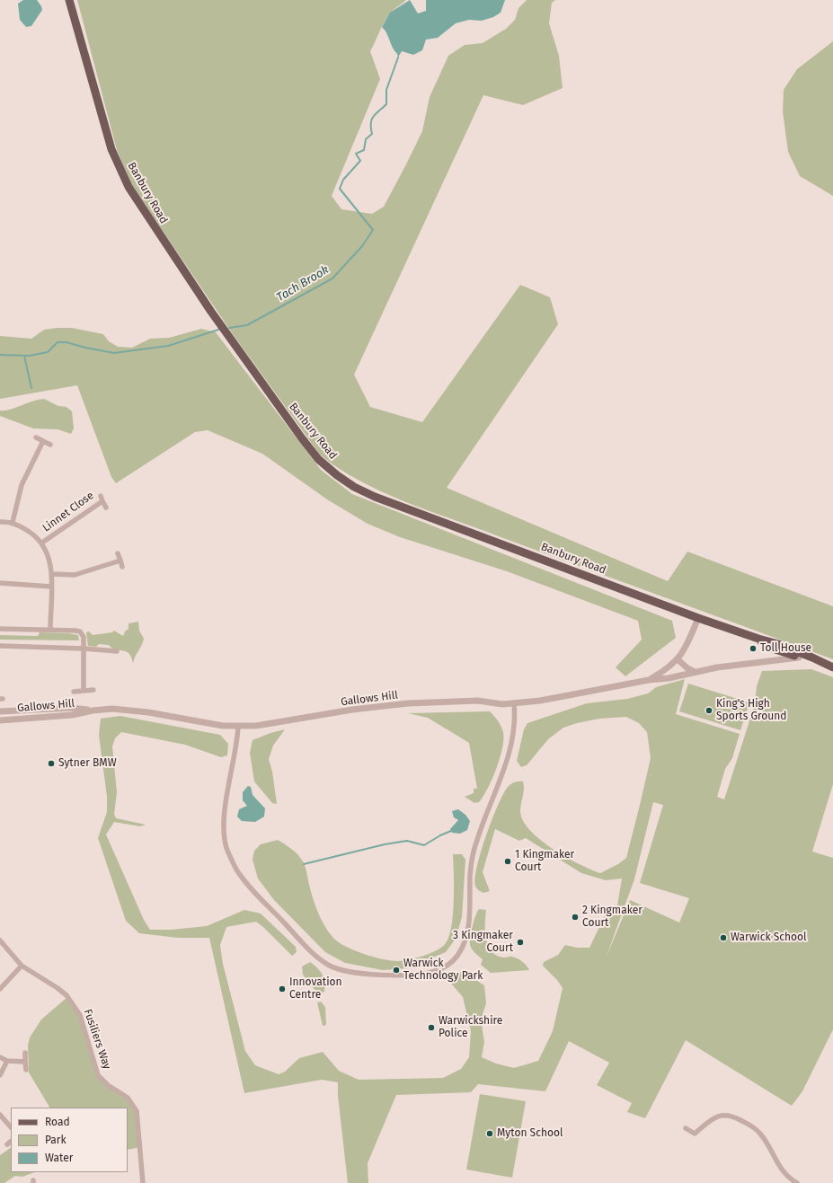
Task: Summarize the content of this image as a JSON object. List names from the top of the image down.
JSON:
{
  "streets": {
    "main road": ["Banbury Road"],
    "street": ["Linnet Close", "Gallows Hill", "Fusiliers Way"]
  },
  "crossings": [
    ["Banbury Road", "Gallows Hill"]
  ],
  "water": ["Tach Brook"],
  "places": [
    "Toll House",
    "King's High Sports Ground",
    "Sytner BMW",
    "1 Kingmaker Court",
    "2 Kingmaker Court",
    "Warwick School",
    "3 Kingmaker Court",
    "Warwick Technology Park",
    "Innovation Centre",
    "Warwickshire Police",
    "Myton School"
  ],
  "legend": ["Road", "Park", "Water"]
}
